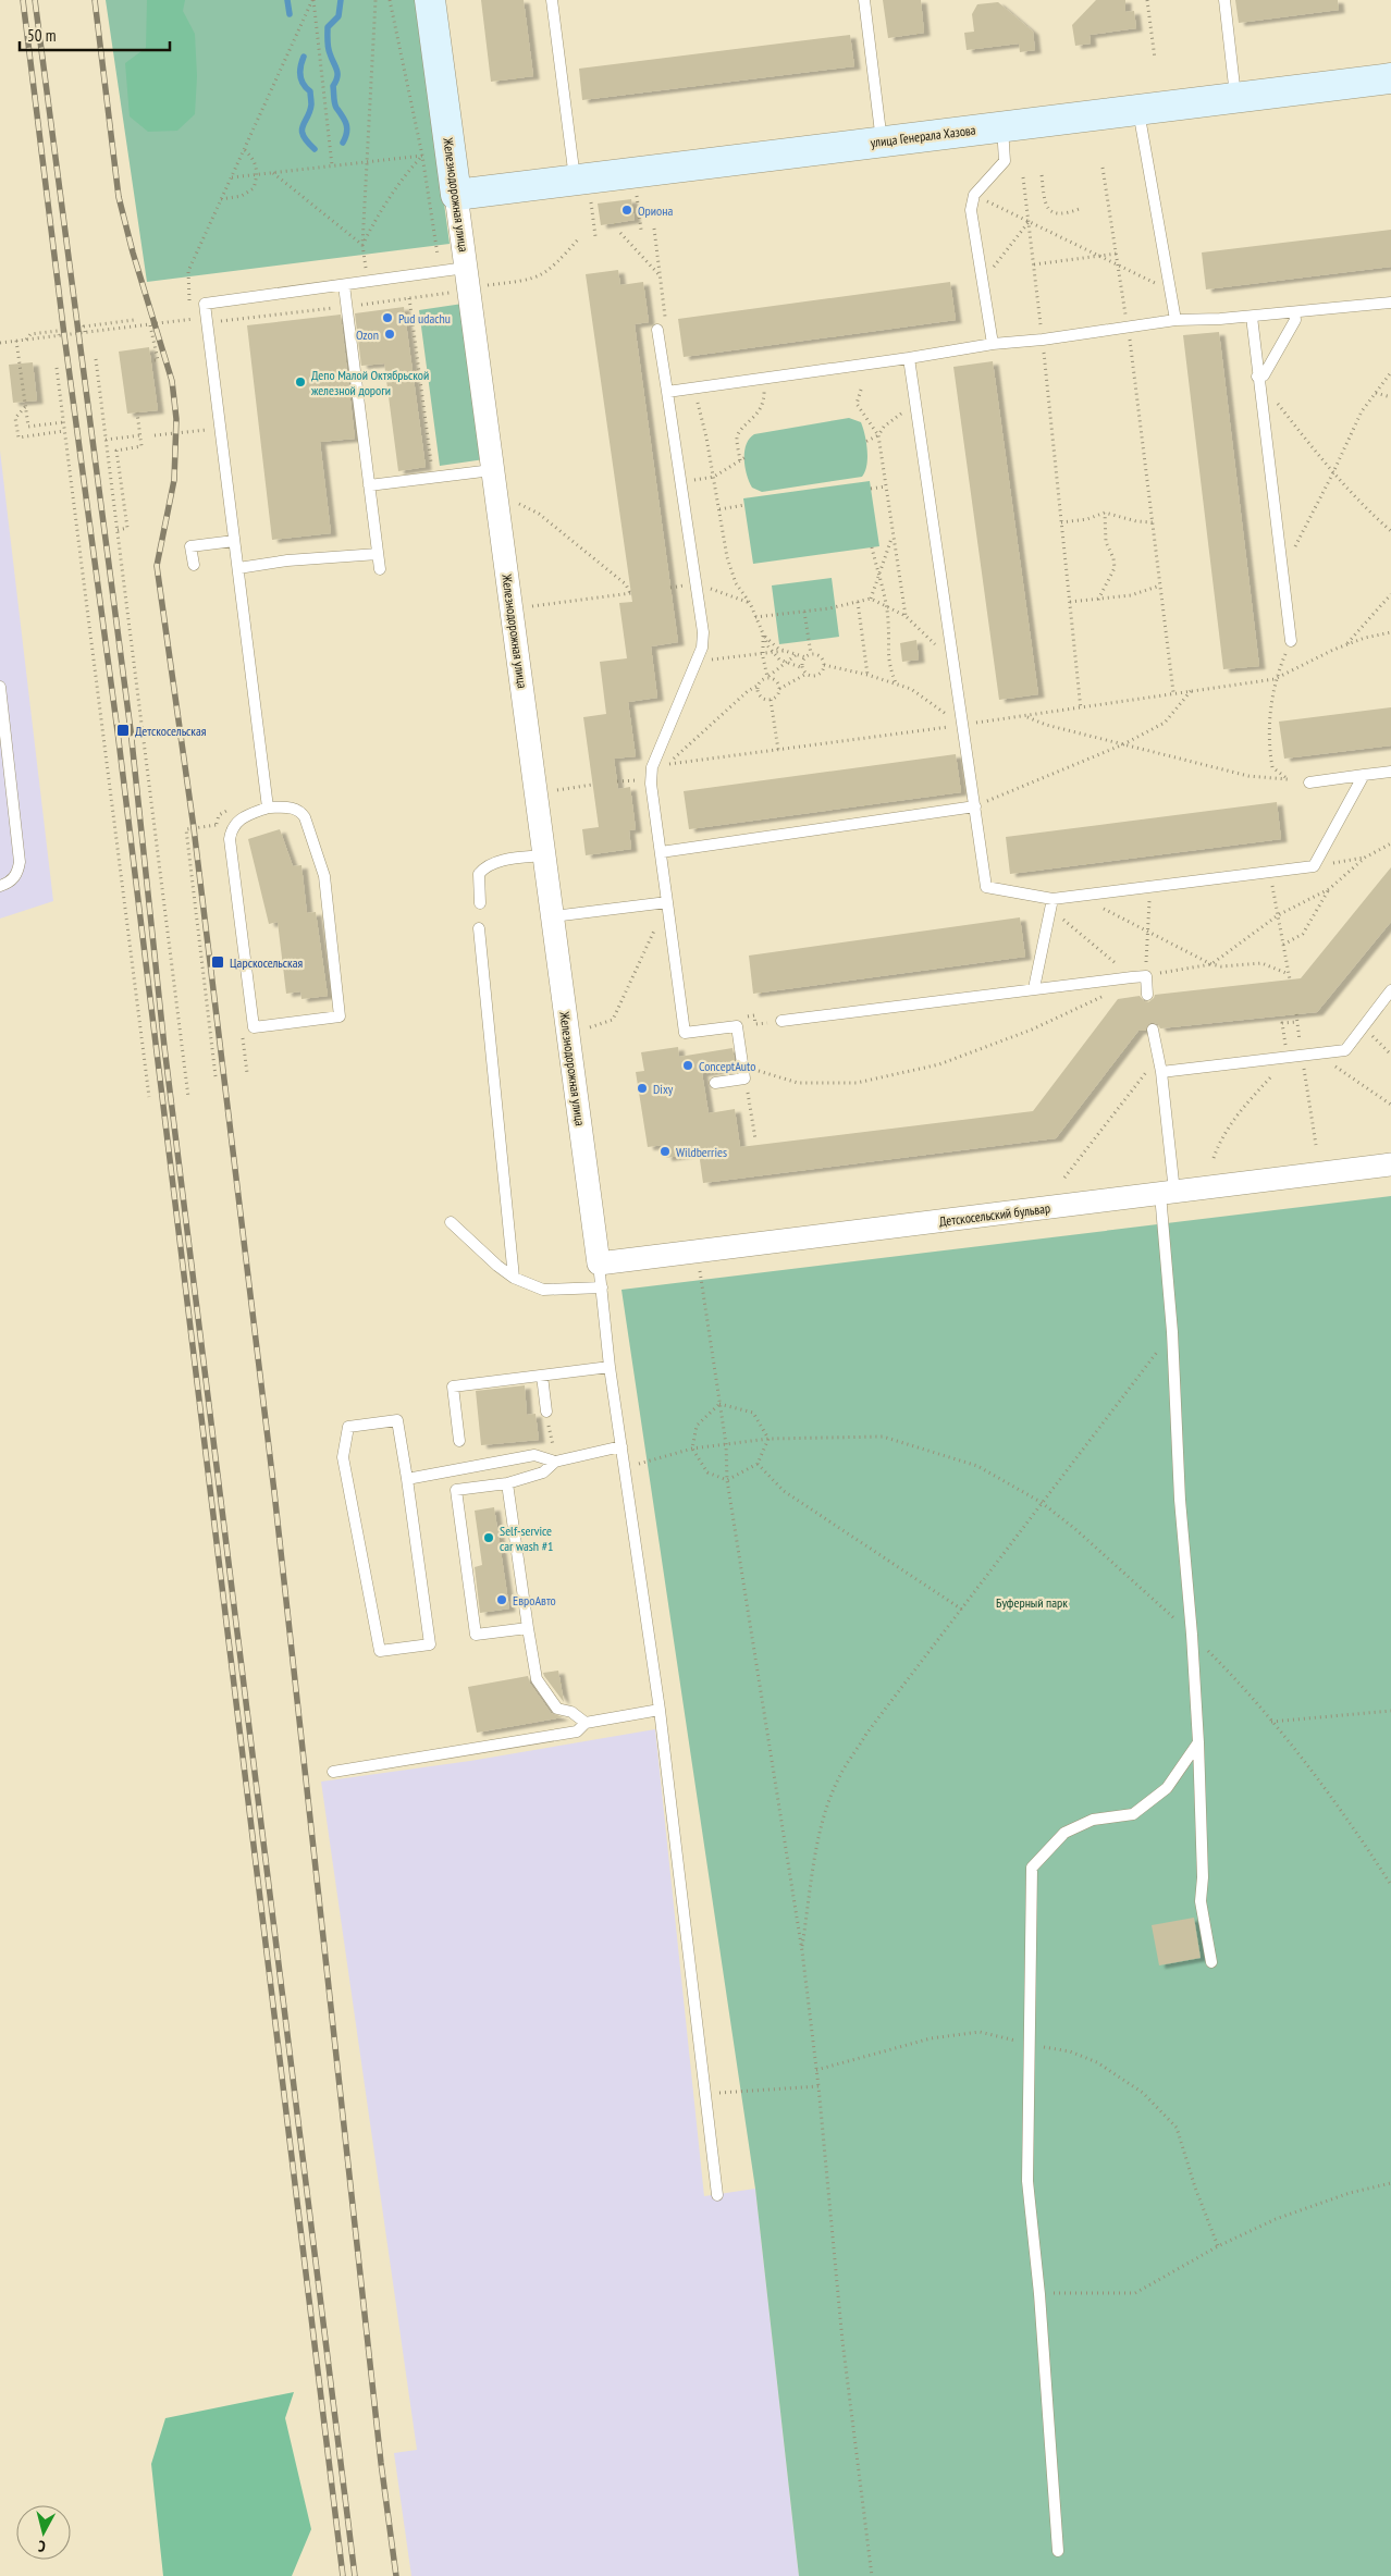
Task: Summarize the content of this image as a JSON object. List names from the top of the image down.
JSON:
{
  "streets": {
    "street": ["улица Генерала Хазова", "Железнодорожная улица", "Детскосельский бульвар"]
  },
  "crossings": [
    ["улица Генерала Хазова", "Железнодорожная улица"],
    ["Железнодорожная улица", "Детскосельский бульвар"]
  ],
  "parks": ["Буферный парк"],
  "places": {
    "other": [
      "Ориона",
      "Pud udachu",
      "Ozon",
      "Депо Малой Октябрьской железной дороги",
      "ConceptAuto",
      "Dixy",
      "Wildberries",
      "Self-service car wash #1",
      "ЕвроАвто"
    ],
    "transit": ["Детскосельская", "Царскосельская"]
  },
  "scale_bar": "50 m",
  "north": "bottom"
}
